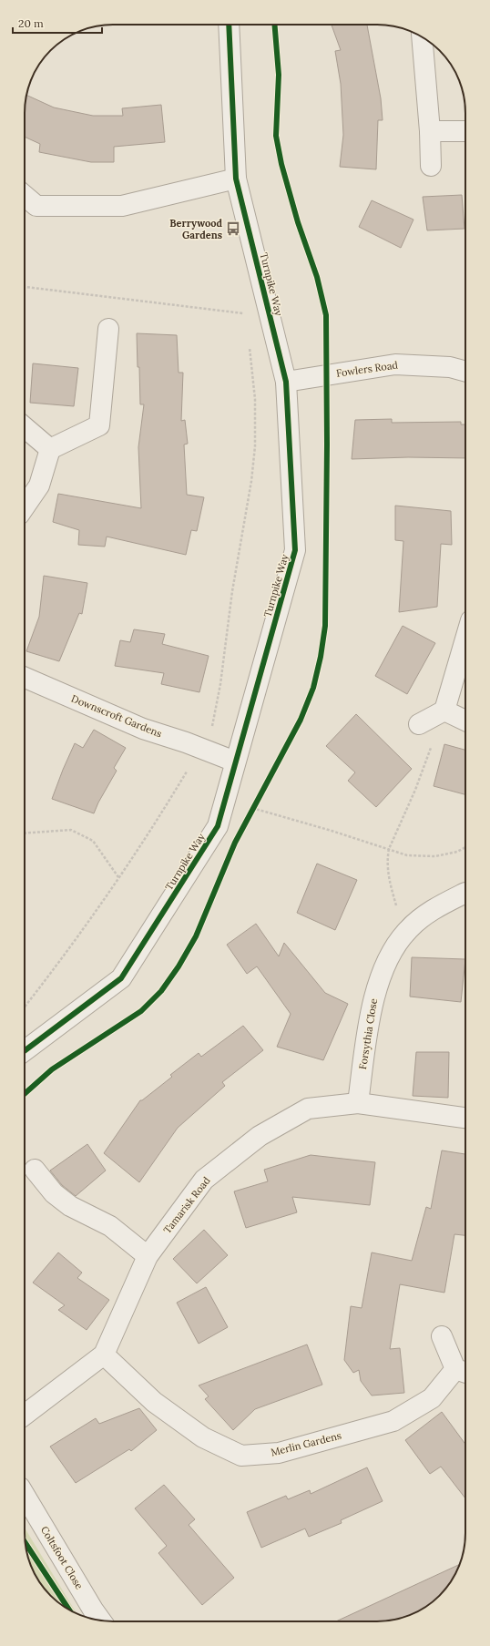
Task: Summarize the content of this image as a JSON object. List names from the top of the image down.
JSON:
{
  "streets": {
    "street": [
      "Turnpike Way",
      "Fowlers Road",
      "Downscroft Gardens",
      "Forsythia Close",
      "Tamarisk Road",
      "Merlin Gardens",
      "Coltsfoot Close"
    ]
  },
  "crossings": [
    ["Turnpike Way", "Fowlers Road"],
    ["Turnpike Way", "Downscroft Gardens"],
    ["Forsythia Close", "Tamarisk Road"],
    ["Tamarisk Road", "Merlin Gardens"]
  ],
  "places": {
    "bus stop": ["Berrywood Gardens"]
  },
  "scale_bar": "20 m"
}
